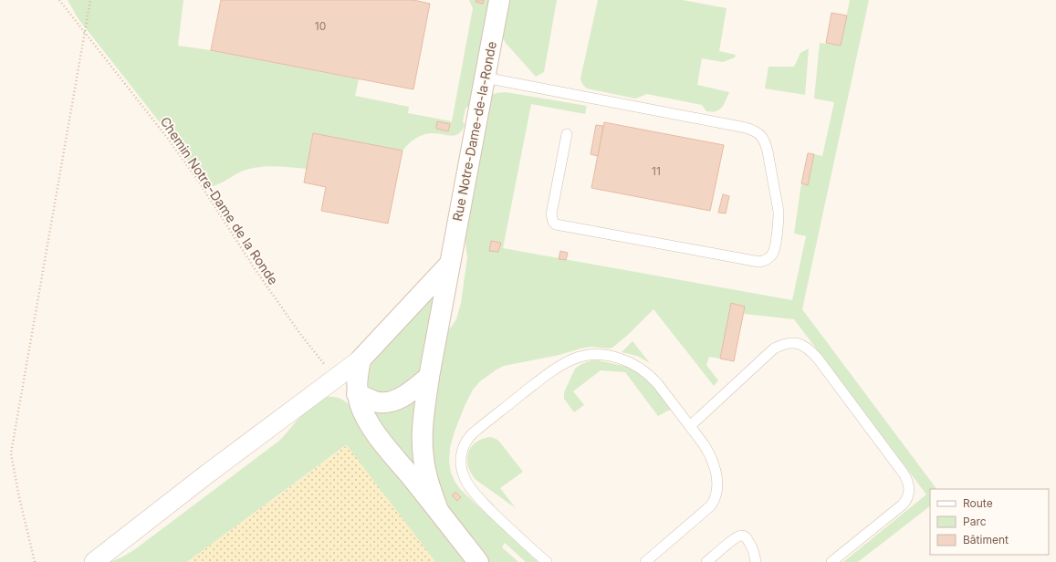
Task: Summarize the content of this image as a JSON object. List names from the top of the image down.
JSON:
{
  "streets": {
    "main road": ["Rue Notre-Dame-de-la-Ronde"],
    "path": ["Chemin Notre-Dame de la Ronde"]
  },
  "house_numbers": ["10", "11"],
  "legend": ["Route", "Parc", "Bâtiment"]
}
